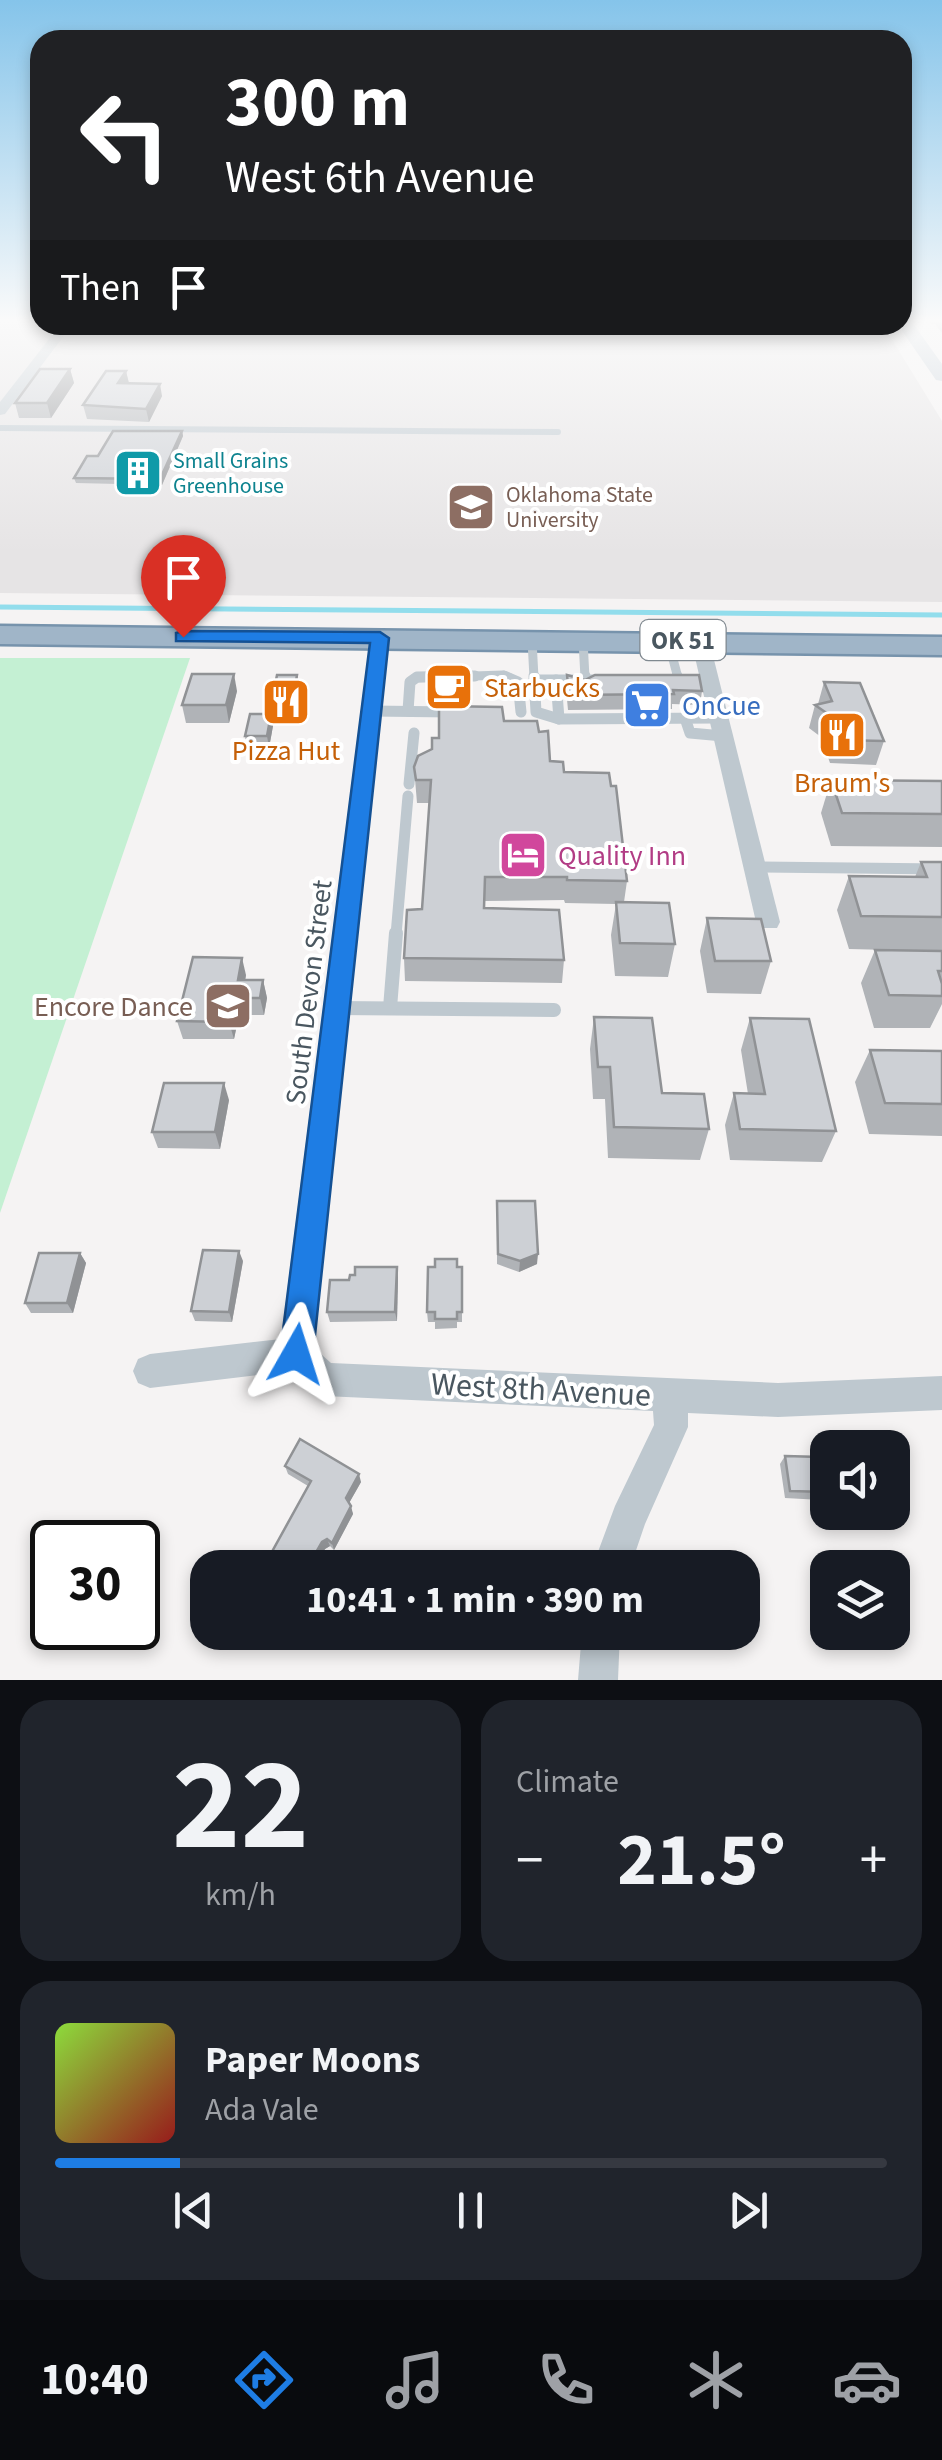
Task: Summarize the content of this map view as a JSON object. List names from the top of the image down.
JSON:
{
  "streets": {
    "highway": ["OK 51"],
    "street": ["South Devon Street", "West 8th Avenue"]
  },
  "crossings": [
    ["OK 51", "South Devon Street"],
    ["South Devon Street", "West 8th Avenue"]
  ],
  "places": {
    "building": ["Small Grains Greenhouse"],
    "school or university": ["Oklahoma State University", "Encore Dance"],
    "cafe": ["Starbucks"],
    "restaurant": ["Pizza Hut", "Braum's"],
    "supermarket": ["OnCue"],
    "hotel": ["Quality Inn"]
  },
  "page": {
    "turn": ["300 m", "West 6th Avenue"],
    "then": "Then",
    "limit": "30",
    "trip": "10:41 · 1 min · 390 m",
    "tile": [
      ["22", "km/h"],
      "Climate"
    ],
    "heat": ["−", "21.5°", "+"],
    "song": ["Paper Moons", "Ada Vale"],
    "tabs": "10:40"
  }
}
